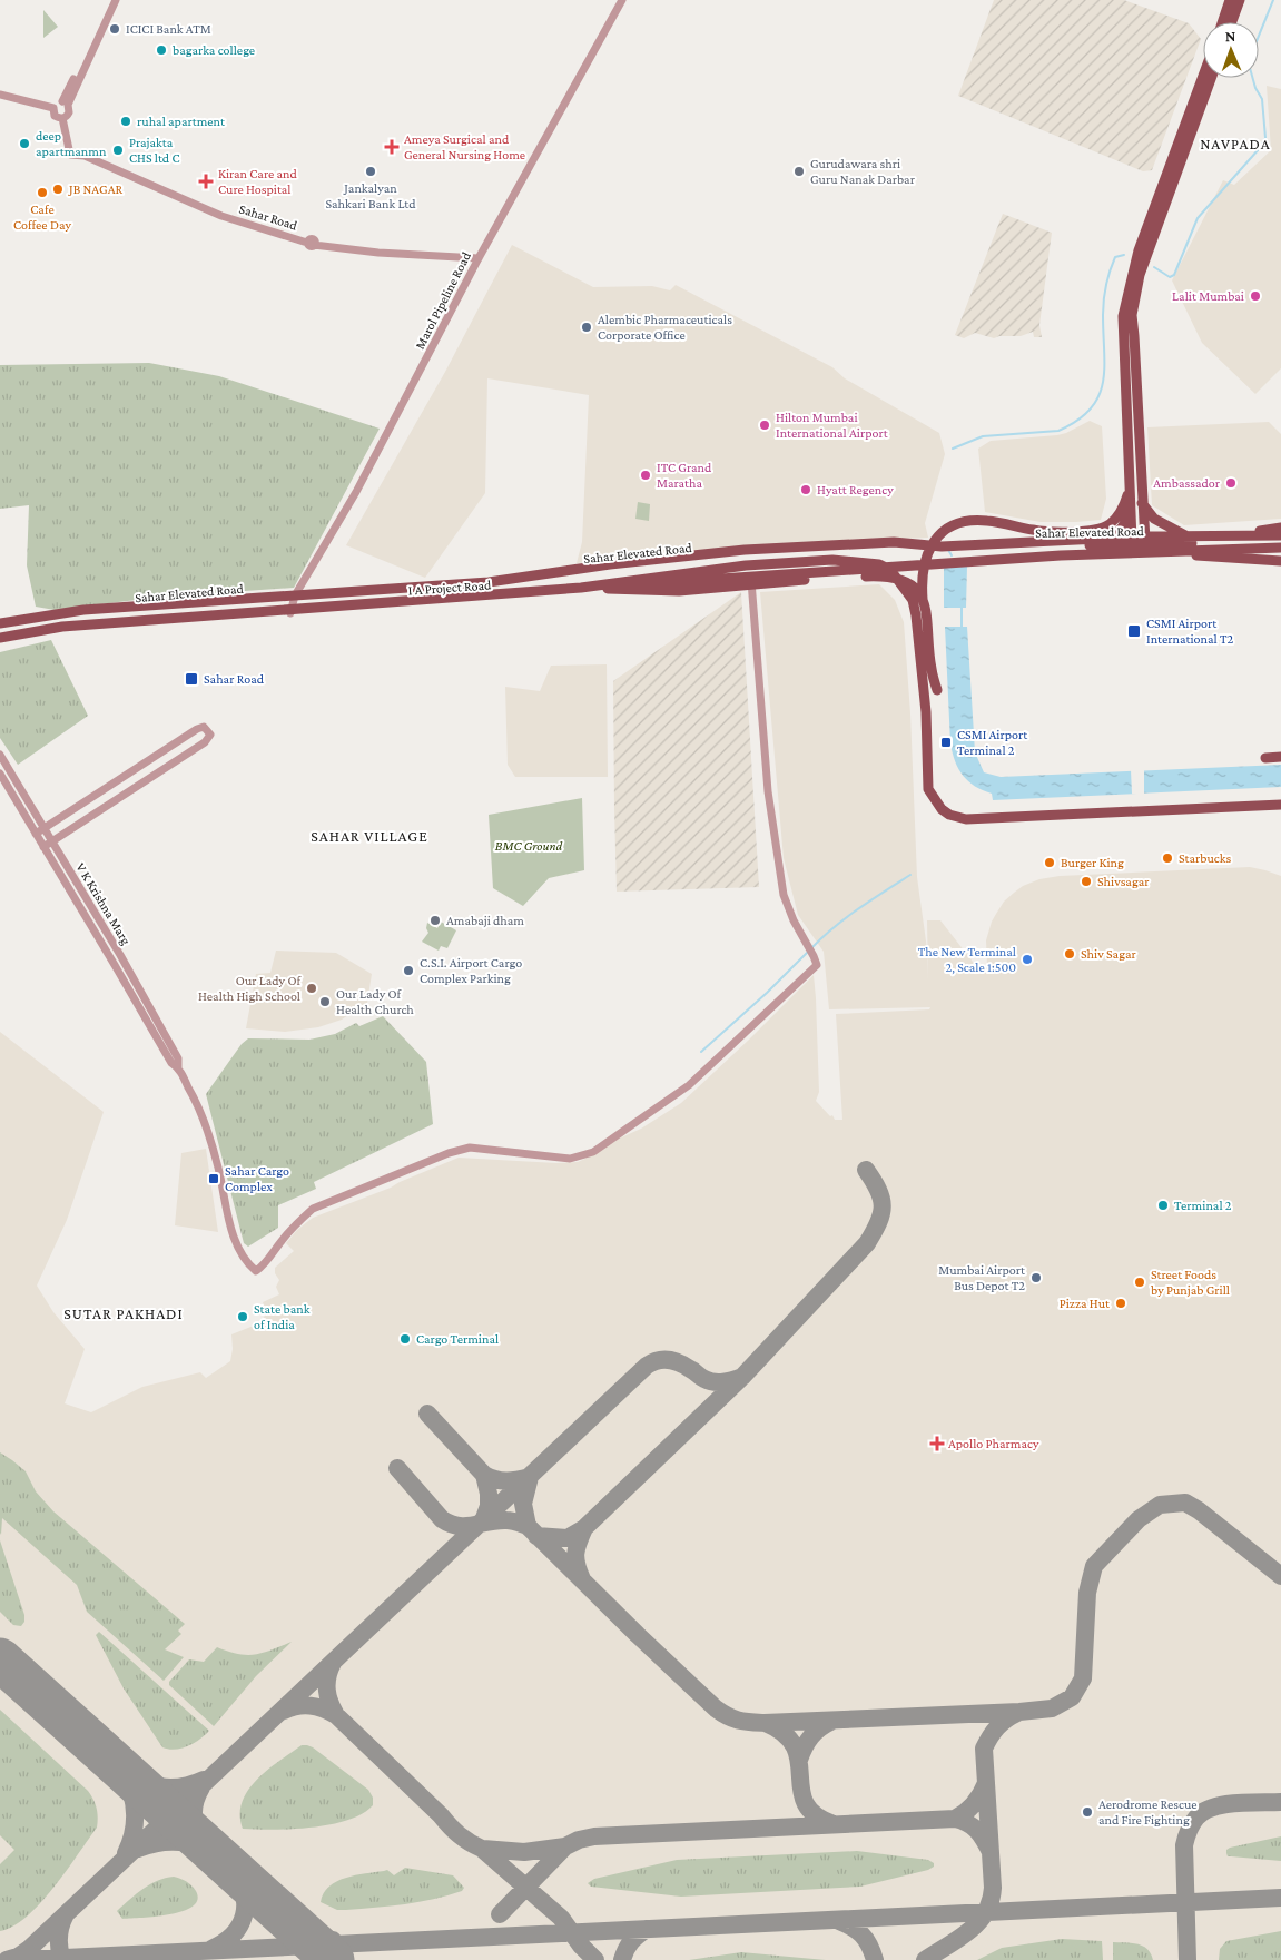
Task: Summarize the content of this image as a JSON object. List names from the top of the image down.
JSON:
{
  "streets": {
    "main road": ["Sahar Elevated Road", "I A Project Road"],
    "street": ["Sahar Road", "Marol Pipeline Road", "V K Krishna Marg"]
  },
  "crossings": [
    ["Sahar Road", "Marol Pipeline Road"],
    ["Marol Pipeline Road", "I A Project Road"],
    ["Sahar Elevated Road", "I A Project Road"],
    ["I A Project Road", "V K Krishna Marg"]
  ],
  "districts": ["NAVPADA", "SAHAR VILLAGE", "SUTAR PAKHADI"],
  "parks": ["BMC Ground"],
  "places": {
    "other": [
      "ICICI Bank ATM",
      "bagarka college",
      "ruhal apartment",
      "deep apartmanmn",
      "Prajakta CHS ltd C",
      "Jankalyan Sahkari Bank Ltd",
      "Gurudawara shri Guru Nanak Darbar",
      "JB NAGAR",
      "Cafe Coffee Day",
      "Lalit Mumbai",
      "Alembic Pharmaceuticals Corporate Office",
      "Hilton Mumbai International Airport",
      "ITC Grand Maratha",
      "Ambassador",
      "Hyatt Regency",
      "Starbucks",
      "Burger King",
      "Shivsagar",
      "Amabaji dham",
      "Shiv Sagar",
      "The New Terminal 2, Scale 1:500",
      "C.S.I. Airport Cargo Complex Parking",
      "Our Lady Of Health High School",
      "Our Lady Of Health Church",
      "Terminal 2",
      "Mumbai Airport Bus Depot T2",
      "Street Foods by Punjab Grill",
      "Pizza Hut",
      "State bank of India",
      "Cargo Terminal",
      "Aerodrome Rescue and Fire Fighting"
    ],
    "health": ["Ameya Surgical and General Nursing Home", "Kiran Care and Cure Hospital", "Apollo Pharmacy"],
    "transit": [
      "CSMI Airport International T2",
      "Sahar Road",
      "CSMI Airport Terminal 2",
      "Sahar Cargo Complex"
    ]
  },
  "north": "top"
}
